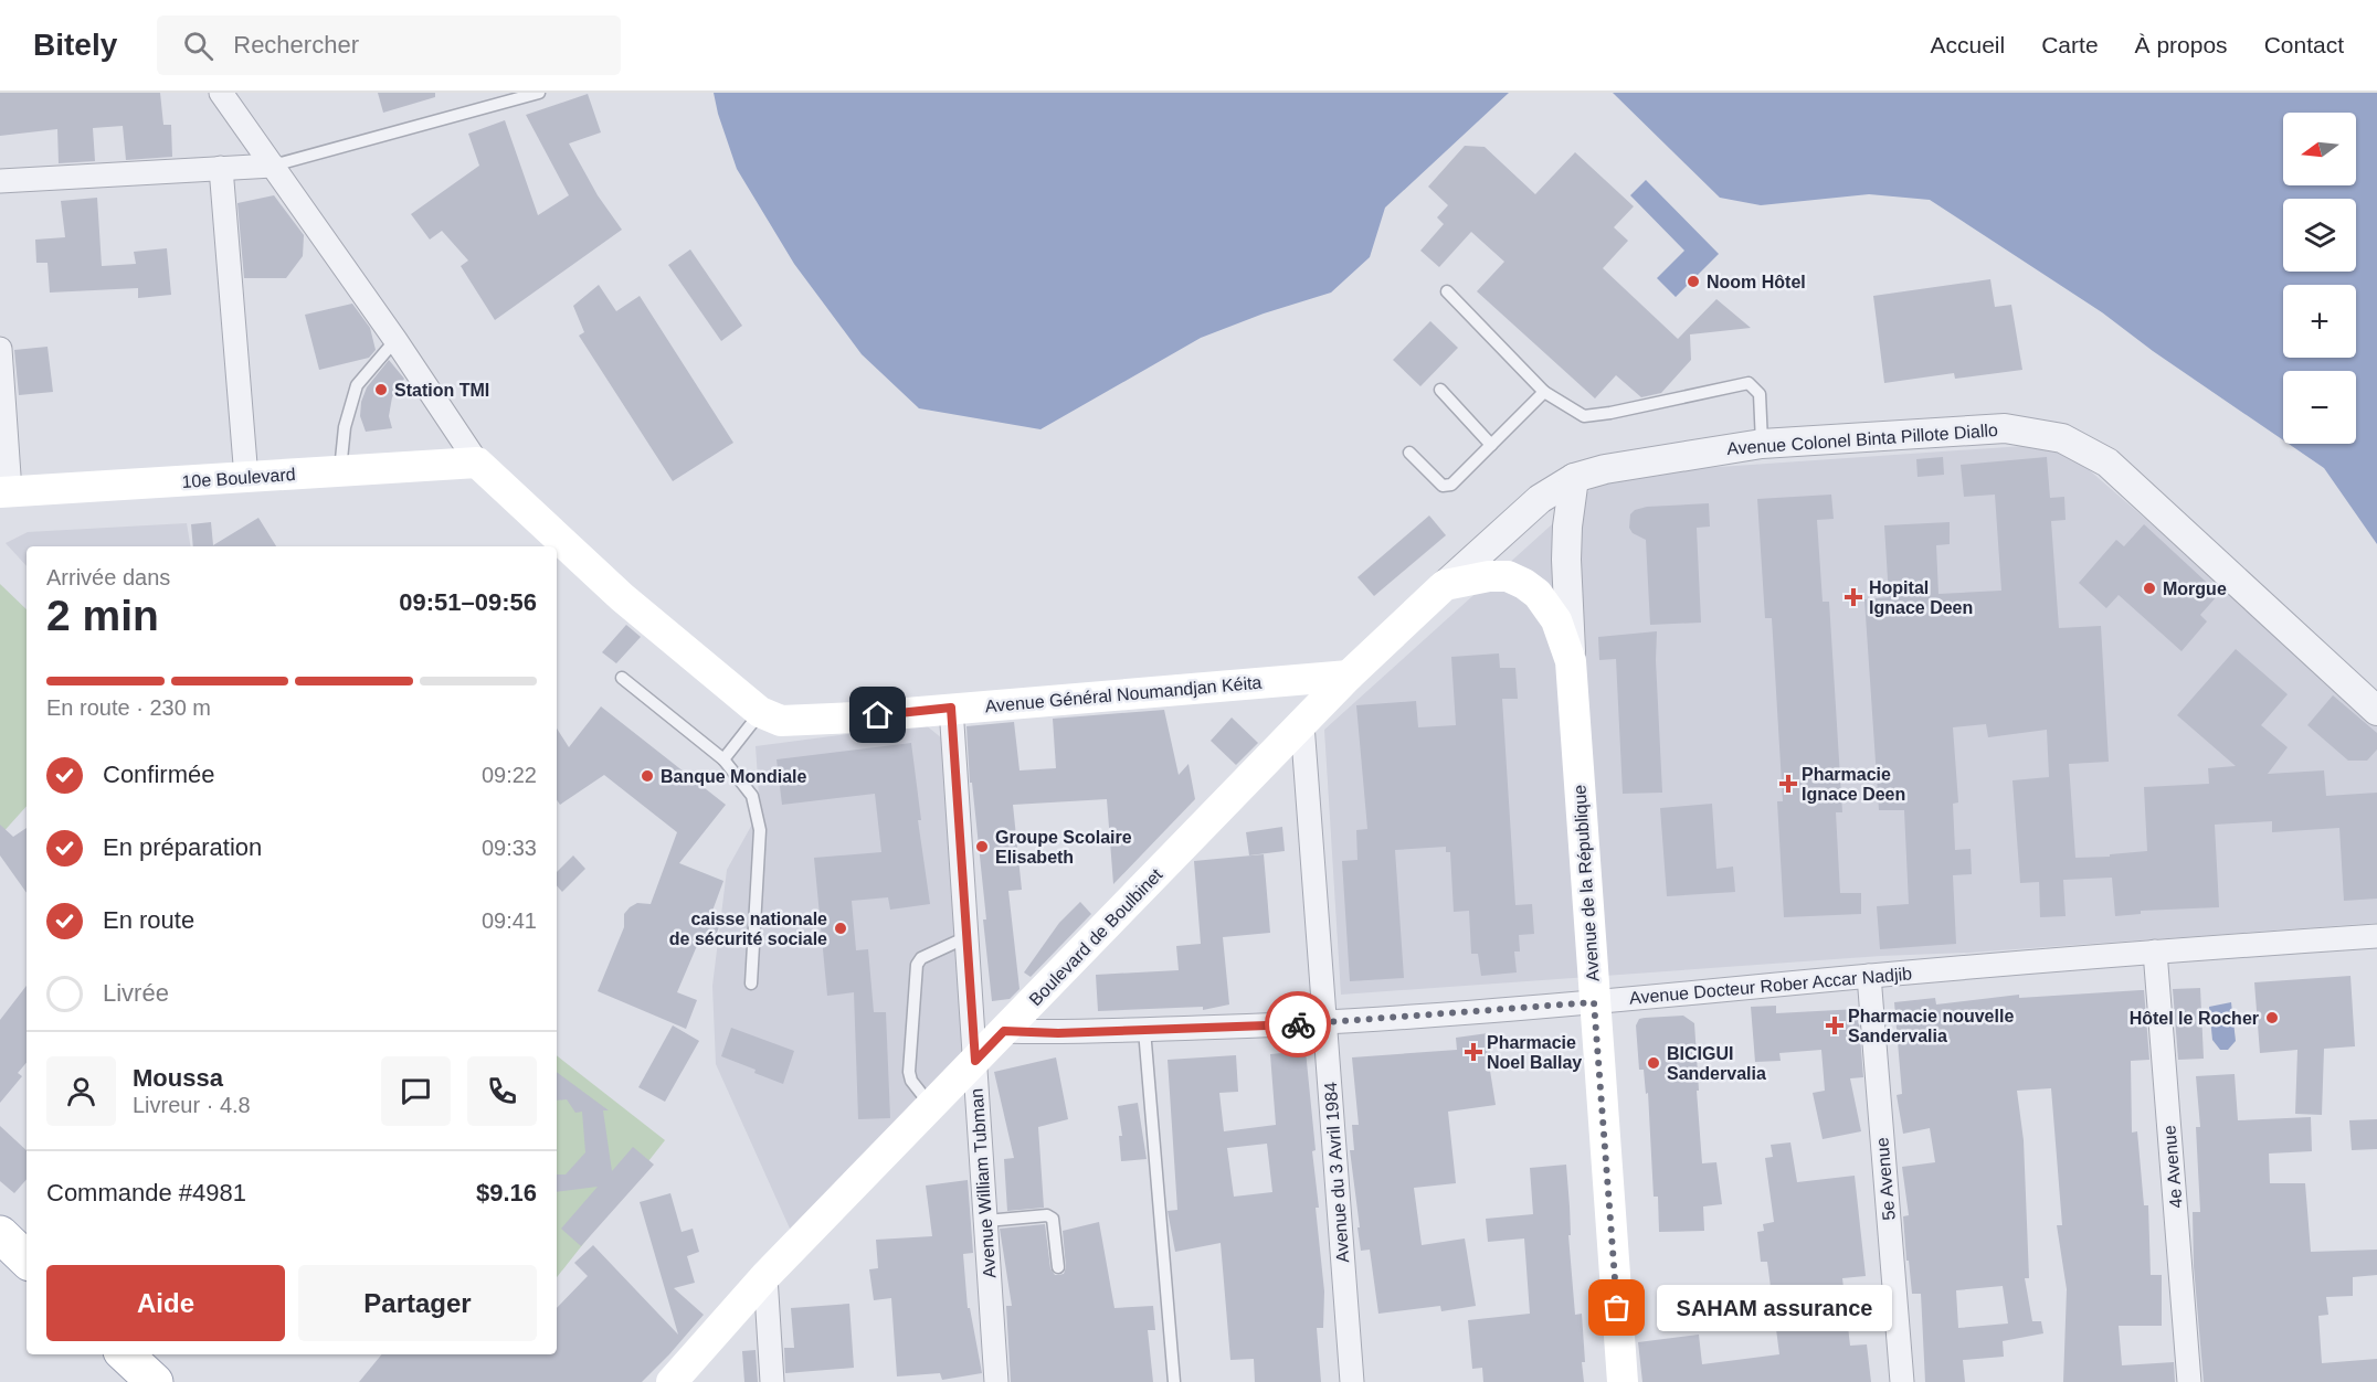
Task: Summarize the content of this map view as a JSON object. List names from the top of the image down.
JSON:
{
  "streets": {
    "main road": [
      "10e Boulevard",
      "Avenue Général Noumandjan Kéita",
      "Avenue de la République",
      "Boulevard de Boulbinet"
    ],
    "street": [
      "Avenue Colonel Binta Pillote Diallo",
      "Avenue Docteur Rober Accar Nadjib",
      "4e Avenue",
      "Avenue du 3 Avril 1984",
      "5e Avenue",
      "Avenue William Tubman"
    ]
  },
  "crossings": [
    ["Avenue Colonel Binta Pillote Diallo", "Avenue de la République"],
    ["Avenue Colonel Binta Pillote Diallo", "Boulevard de Boulbinet"],
    ["10e Boulevard", "Avenue Général Noumandjan Kéita"],
    ["Avenue Général Noumandjan Kéita", "Boulevard de Boulbinet"],
    ["Avenue Général Noumandjan Kéita", "Avenue William Tubman"],
    ["Avenue de la République", "Boulevard de Boulbinet"],
    ["Avenue de la République", "Avenue Docteur Rober Accar Nadjib"],
    ["Boulevard de Boulbinet", "Avenue Docteur Rober Accar Nadjib"],
    ["Boulevard de Boulbinet", "Avenue du 3 Avril 1984"],
    ["Boulevard de Boulbinet", "Avenue William Tubman"],
    ["Avenue Docteur Rober Accar Nadjib", "4e Avenue"],
    ["Avenue Docteur Rober Accar Nadjib", "Avenue du 3 Avril 1984"],
    ["Avenue Docteur Rober Accar Nadjib", "5e Avenue"]
  ],
  "places": {
    "other": [
      "Noom Hôtel",
      "Station TMI",
      "Morgue",
      "Banque Mondiale",
      "Groupe Scolaire Elisabeth",
      "caisse nationale de sécurité sociale",
      "Hôtel le Rocher",
      "BICIGUI Sandervalia",
      "SAHAM assurance"
    ],
    "health": [
      "Hopital Ignace Deen",
      "Pharmacie Ignace Deen",
      "Pharmacie nouvelle Sandervalia",
      "Pharmacie Noel Ballay"
    ]
  },
  "north": "left",
  "page": {
    "header": "Bitely",
    "search": "Rechercher",
    "nav": [
      "Accueil",
      "Carte",
      "À propos",
      "Contact"
    ],
    "map_buttons": ["+", "−"],
    "heading": ["2 min", "Arrivée dans", "09:51–09:56"],
    "panel": [
      "Moussa",
      "Livreur · 4.8",
      "Commande #4981",
      "$9.16"
    ],
    "bar": "En route · 230 m",
    "list": [
      ["Confirmée", "09:22"],
      ["En préparation", "09:33"],
      ["En route", "09:41"],
      "Livrée"
    ],
    "buttons": ["Aide", "Partager"],
    "bubble": "SAHAM assurance"
  }
}
